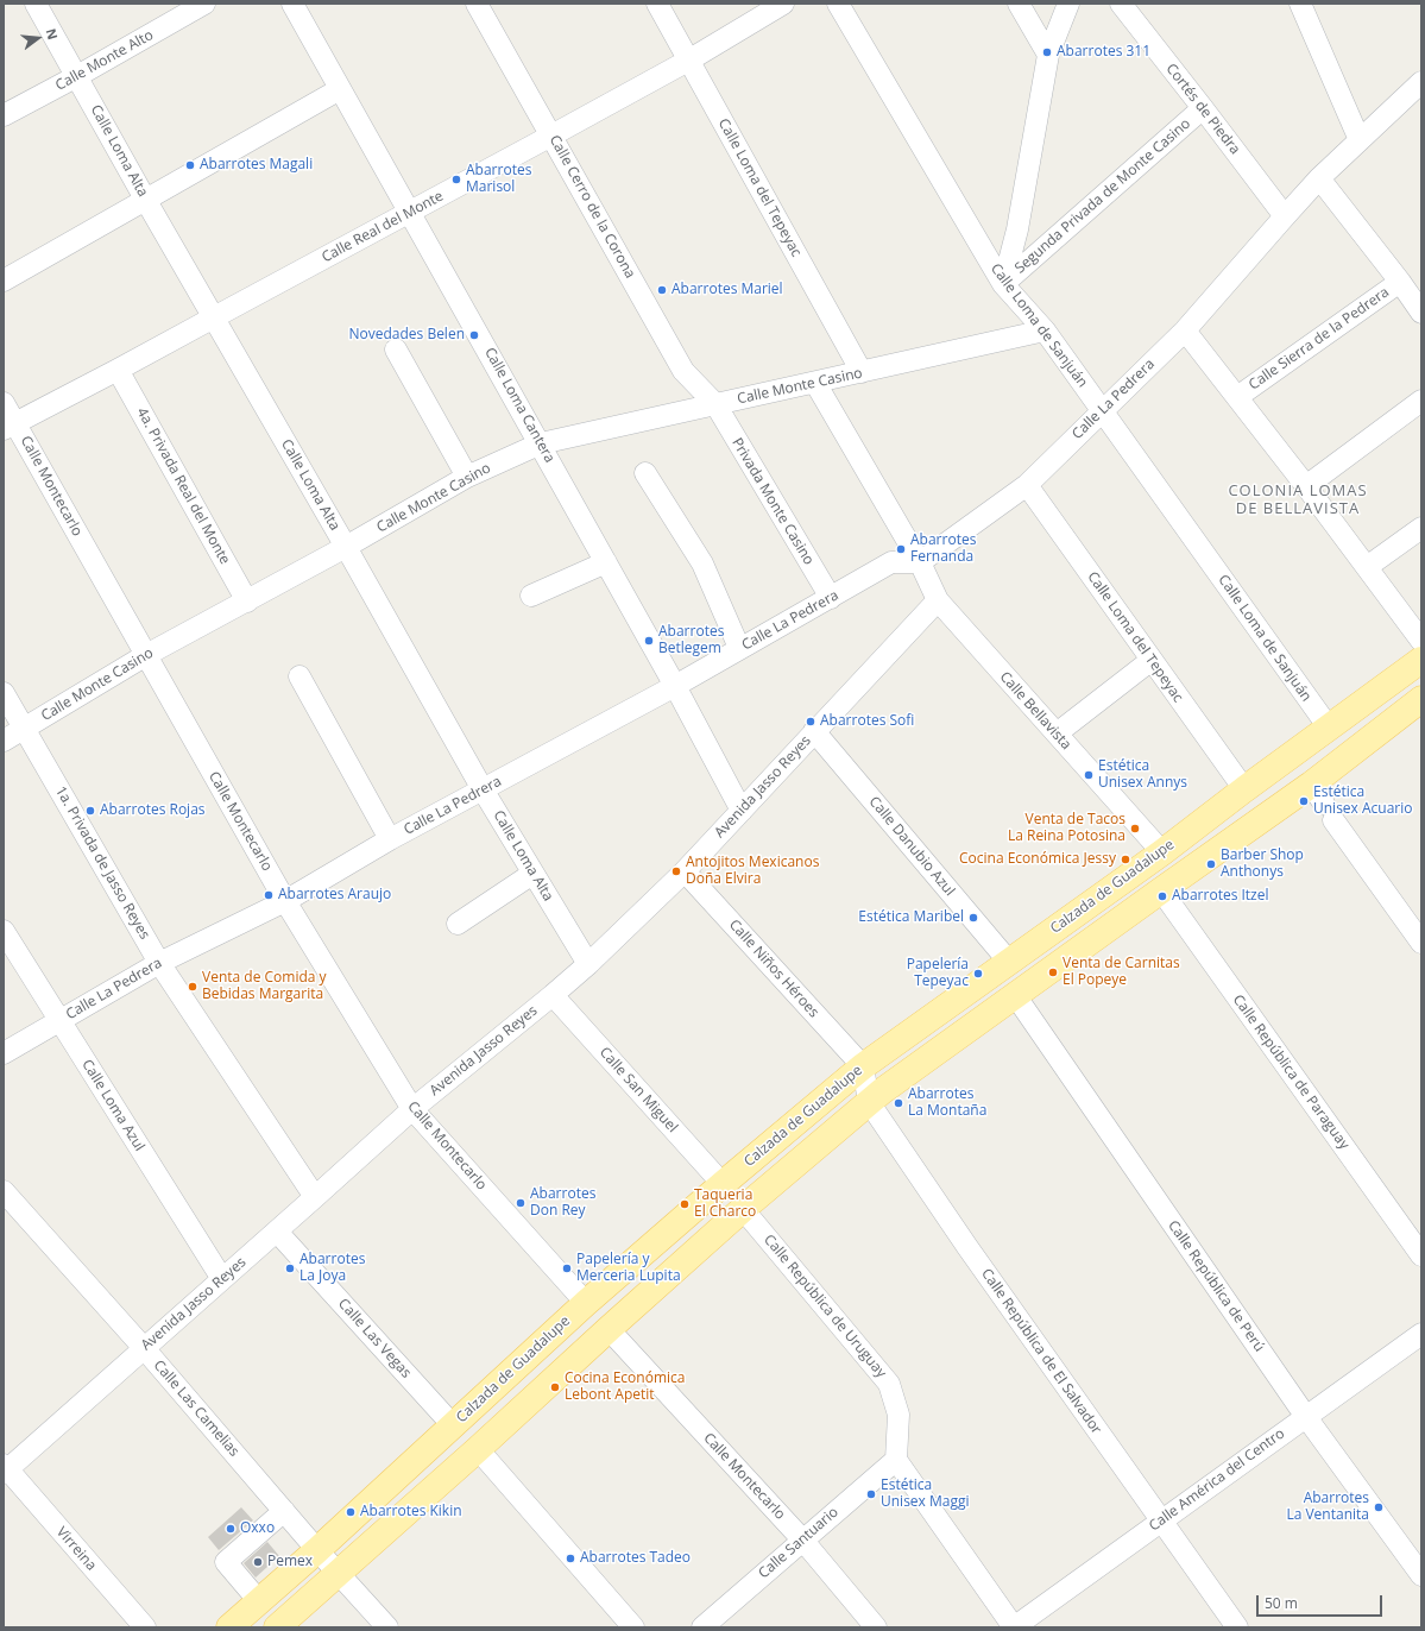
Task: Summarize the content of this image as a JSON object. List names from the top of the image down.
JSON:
{
  "streets": {
    "main road": ["Calzada de Guadalupe"],
    "street": [
      "Calle Monte Alto",
      "Cortés de Piedra",
      "Calle Loma Alta",
      "Calle Loma del Tepeyac",
      "Segunda Privada de Monte Casino",
      "Calle Cerro de la Corona",
      "Calle Real del Monte",
      "Calle Loma de Sanjuán",
      "Calle Sierra de la Pedrera",
      "Calle Monte Casino",
      "Calle La Pedrera",
      "Calle Loma Cantera",
      "Calle Montecarlo",
      "4a. Privada Real del Monte",
      "Privada Monte Casino",
      "Calle Bellavista",
      "Avenida Jasso Reyes",
      "Calle Danubio Azul",
      "1a. Privada de Jasso Reyes",
      "Calle Niños Héroes",
      "Calle República de Paraguay",
      "Calle San Miguel",
      "Calle Loma Azul",
      "Calle República de Perú",
      "Calle República de Uruguay",
      "Calle Las Vegas",
      "Calle República de El Salvador",
      "Calle Las Camelias",
      "Calle América del Centro",
      "Calle Santuario",
      "Virreina"
    ]
  },
  "crossings": [
    ["Calle Monte Alto", "Calle Loma Alta"],
    ["Cortés de Piedra", "Segunda Privada de Monte Casino"],
    ["Cortés de Piedra", "Calle La Pedrera"],
    ["Calle Loma Alta", "Calle Real del Monte"],
    ["Calle Loma Alta", "Calle Monte Casino"],
    ["Calle Loma Alta", "Calle La Pedrera"],
    ["Calle Loma Alta", "Avenida Jasso Reyes"],
    ["Calle Loma del Tepeyac", "Calle Real del Monte"],
    ["Calle Loma del Tepeyac", "Calle Monte Casino"],
    ["Calle Loma del Tepeyac", "Calle La Pedrera"],
    ["Calle Loma del Tepeyac", "Calzada de Guadalupe"],
    ["Segunda Privada de Monte Casino", "Calle Loma de Sanjuán"],
    ["Calle Cerro de la Corona", "Calle Real del Monte"],
    ["Calle Cerro de la Corona", "Calle Monte Casino"],
    ["Calle Cerro de la Corona", "Privada Monte Casino"],
    ["Calle Real del Monte", "Calle Loma Cantera"],
    ["Calle Real del Monte", "Calle Montecarlo"],
    ["Calle Real del Monte", "4a. Privada Real del Monte"],
    ["Calle Loma de Sanjuán", "Calle Monte Casino"],
    ["Calle Loma de Sanjuán", "Calle La Pedrera"],
    ["Calle Loma de Sanjuán", "Calzada de Guadalupe"],
    ["Calle Monte Casino", "Calle Loma Cantera"],
    ["Calle Monte Casino", "Calle Montecarlo"],
    ["Calle Monte Casino", "4a. Privada Real del Monte"],
    ["Calle Monte Casino", "Privada Monte Casino"],
    ["Calle Monte Casino", "1a. Privada de Jasso Reyes"],
    ["Calle La Pedrera", "Calle Loma Cantera"],
    ["Calle La Pedrera", "Calle Montecarlo"],
    ["Calle La Pedrera", "Privada Monte Casino"],
    ["Calle La Pedrera", "Calle Bellavista"],
    ["Calle La Pedrera", "1a. Privada de Jasso Reyes"],
    ["Calle La Pedrera", "Calle Loma Azul"],
    ["Calle Loma Cantera", "Avenida Jasso Reyes"],
    ["Calle Montecarlo", "Avenida Jasso Reyes"],
    ["Calle Montecarlo", "Calzada de Guadalupe"],
    ["Calle Montecarlo", "Calle Santuario"],
    ["Calle Bellavista", "Avenida Jasso Reyes"],
    ["Calle Bellavista", "Calzada de Guadalupe"],
    ["Avenida Jasso Reyes", "Calle Danubio Azul"],
    ["Avenida Jasso Reyes", "1a. Privada de Jasso Reyes"],
    ["Avenida Jasso Reyes", "Calle Niños Héroes"],
    ["Avenida Jasso Reyes", "Calle San Miguel"],
    ["Avenida Jasso Reyes", "Calle Loma Azul"],
    ["Avenida Jasso Reyes", "Calle Las Vegas"],
    ["Avenida Jasso Reyes", "Calle Las Camelias"],
    ["Avenida Jasso Reyes", "Virreina"],
    ["Calle Danubio Azul", "Calzada de Guadalupe"],
    ["Calzada de Guadalupe", "Calle Niños Héroes"],
    ["Calzada de Guadalupe", "Calle San Miguel"],
    ["Calzada de Guadalupe", "Calle Las Vegas"],
    ["Calzada de Guadalupe", "Calle República de El Salvador"],
    ["Calzada de Guadalupe", "Calle Las Camelias"],
    ["Calle Niños Héroes", "Calle República de El Salvador"],
    ["Calle República de Perú", "Calle América del Centro"],
    ["Calle República de Uruguay", "Calle Santuario"],
    ["Calle República de El Salvador", "Calle América del Centro"]
  ],
  "districts": ["COLONIA LOMAS DE BELLAVISTA"],
  "places": [
    "Abarrotes 311",
    "Abarrotes Magali",
    "Abarrotes Marisol",
    "Abarrotes Mariel",
    "Novedades Belen",
    "Abarrotes Fernanda",
    "Abarrotes Betlegem",
    "Abarrotes Sofi",
    "Estética Unisex Annys",
    "Estética Unisex Acuario",
    "Abarrotes Rojas",
    "Venta de Tacos La Reina Potosina",
    "Cocina Económica Jessy",
    "Barber Shop Anthonys",
    "Antojitos Mexicanos Doña Elvira",
    "Abarrotes Araujo",
    "Abarrotes Itzel",
    "Estética Maribel",
    "Venta de Carnitas El Popeye",
    "Papelería Tepeyac",
    "Venta de Comida y Bebidas Margarita",
    "Abarrotes La Montaña",
    "Abarrotes Don Rey",
    "Taqueria El Charco",
    "Abarrotes La Joya",
    "Papelería y Merceria Lupita",
    "Cocina Económica Lebont Apetit",
    "Estética Unisex Maggi",
    "Abarrotes La Ventanita",
    "Abarrotes Kikin",
    "Oxxo",
    "Abarrotes Tadeo",
    "Pemex"
  ],
  "scale_bar": "50 m",
  "north": "right"
}
